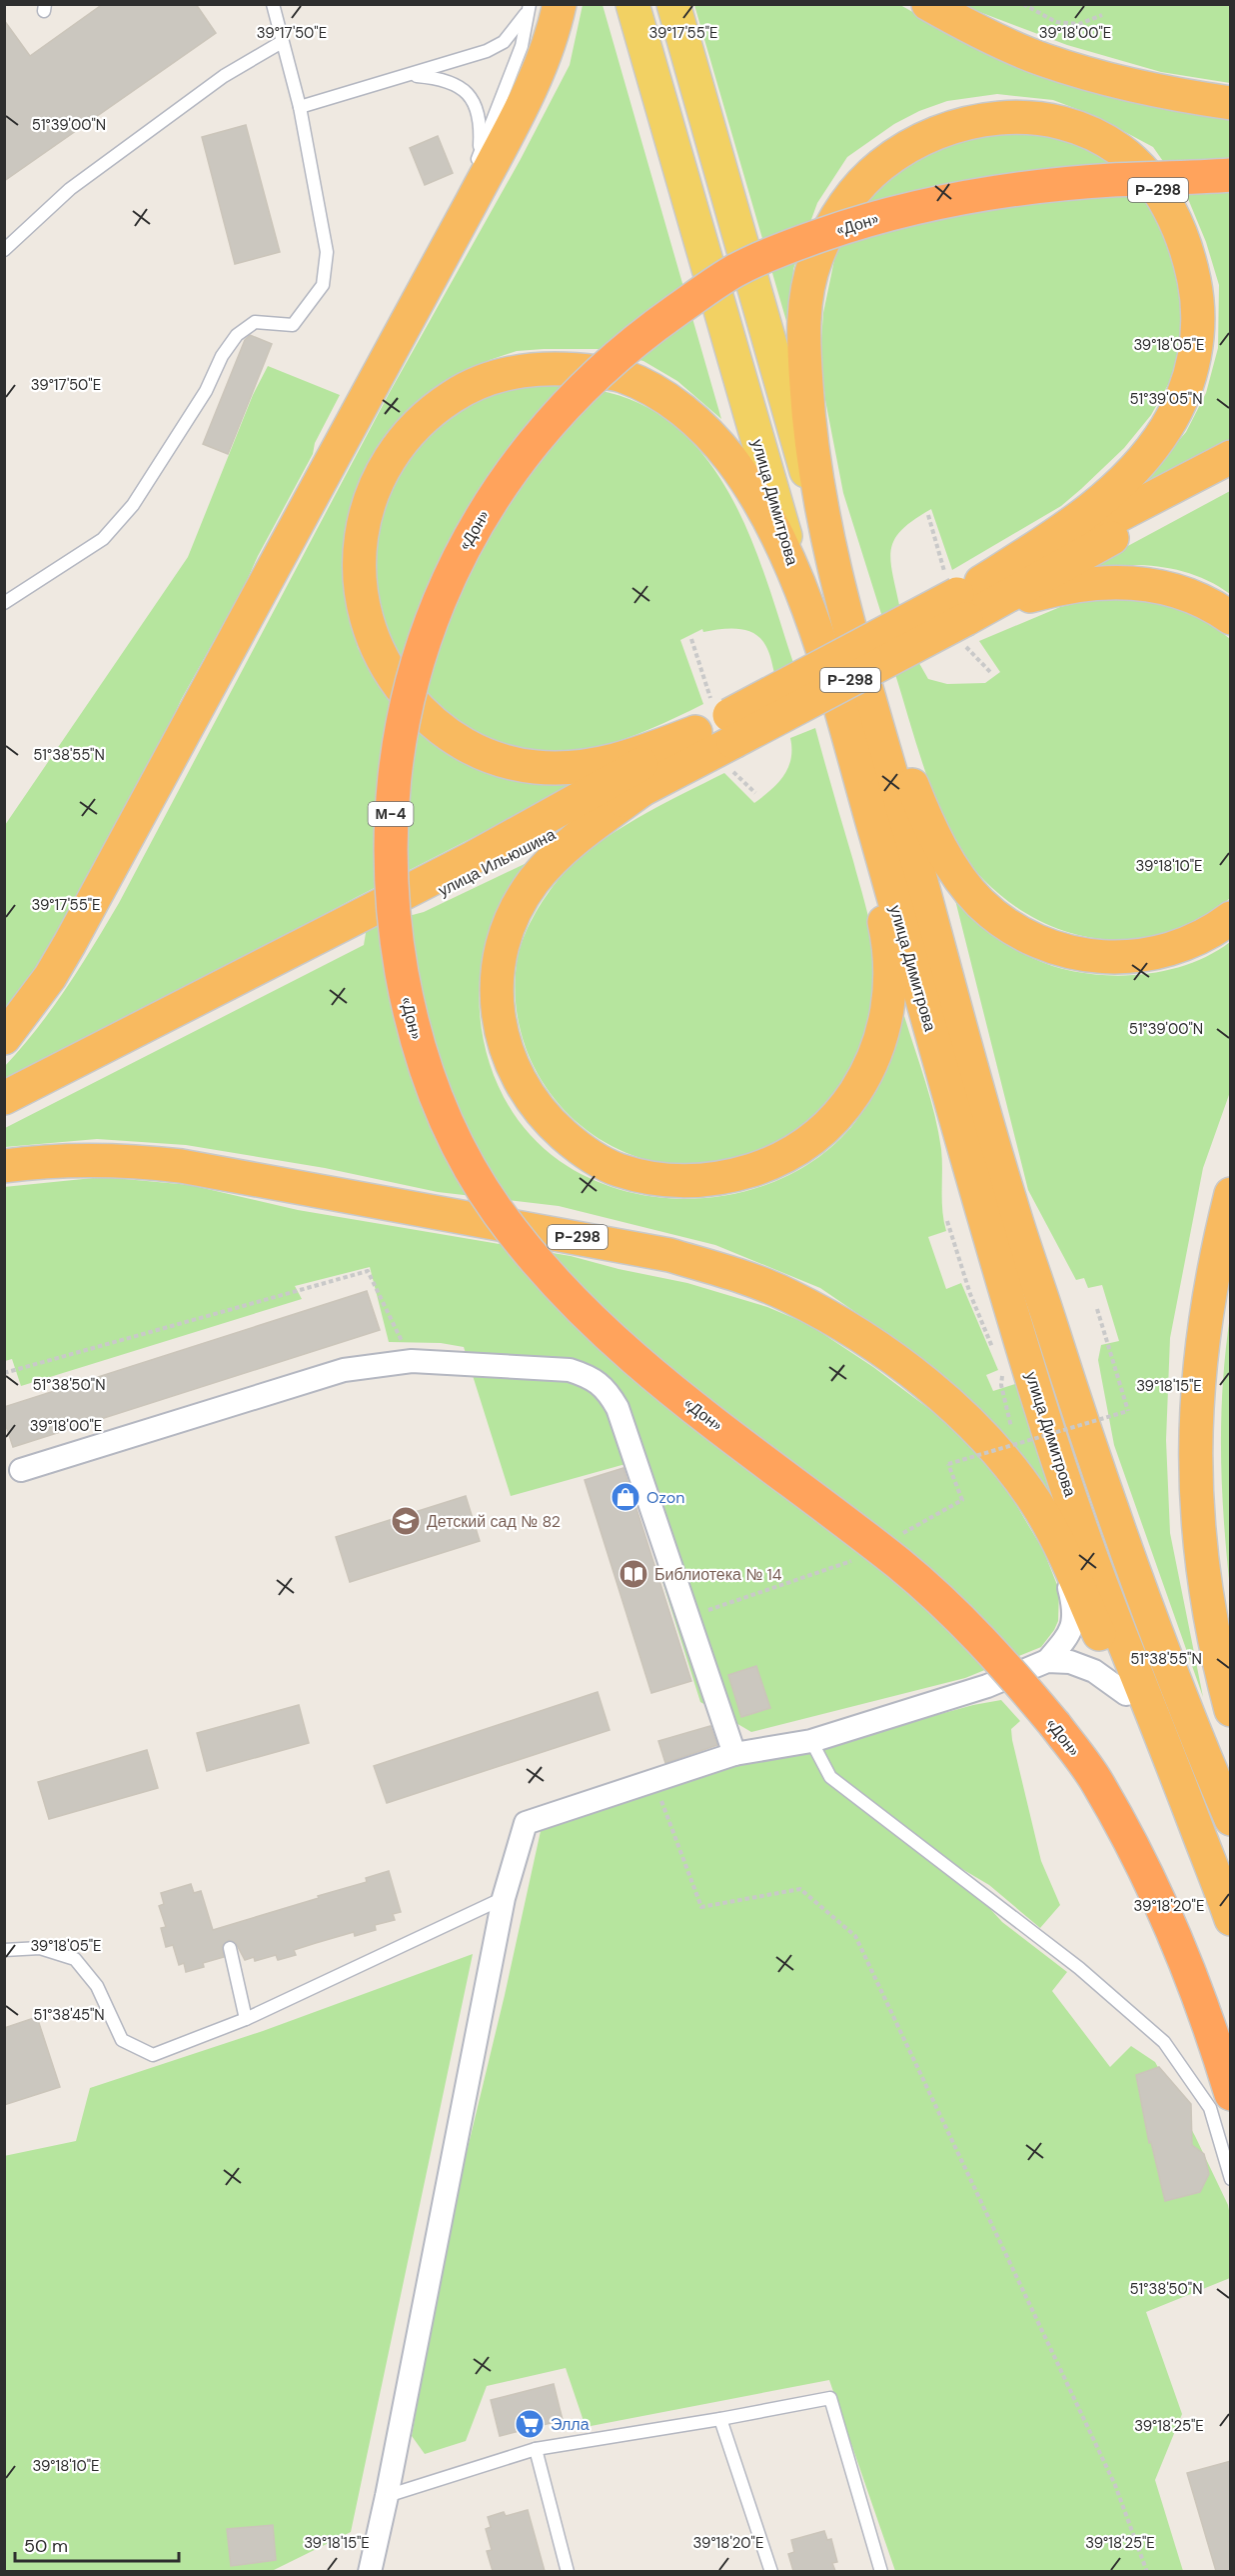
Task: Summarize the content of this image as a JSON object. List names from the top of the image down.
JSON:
{
  "streets": {
    "highway": [
      "Р-298",
      "«Дон»",
      "улица Димитрова",
      "М-4",
      "улица Ильюшина"
    ]
  },
  "crossings": [
    ["Р-298", "улица Димитрова"],
    ["Р-298", "улица Ильюшина"]
  ],
  "places": {
    "shop": ["Ozon"],
    "school or university": ["Детский сад № 82"],
    "library": ["Библиотека № 14"],
    "supermarket": ["Элла"]
  },
  "scale_bar": "50 m",
  "coordinates": [
    "39°17'50\"E",
    "39°17'55\"E",
    "39°18'00\"E",
    "51°39'00\"N",
    "39°18'05\"E",
    "51°39'05\"N",
    "51°38'55\"N",
    "39°18'10\"E",
    "51°38'50\"N",
    "39°18'15\"E",
    "39°18'20\"E",
    "51°38'45\"N",
    "39°18'25\"E"
  ]
}
